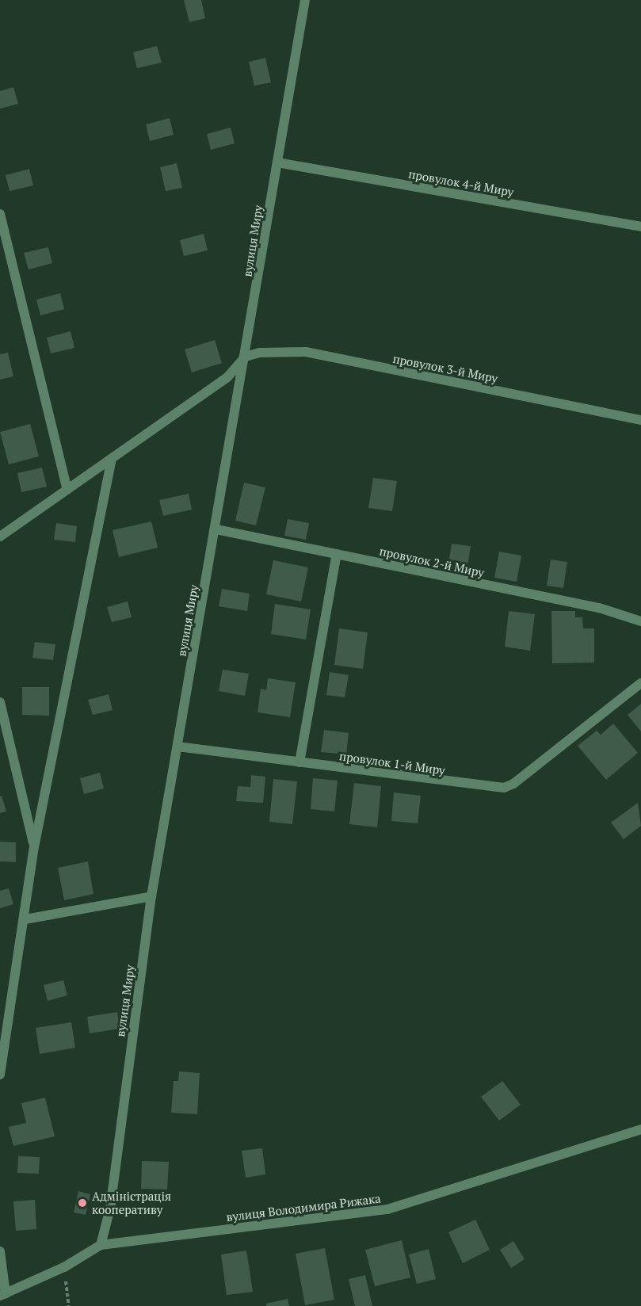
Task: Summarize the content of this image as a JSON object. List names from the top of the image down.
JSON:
{
  "streets": {
    "street": [
      "провулок 4-й Миру",
      "вулиця Миру",
      "провулок 3-й Миру",
      "провулок 2-й Миру",
      "провулок 1-й Миру",
      "вулиця Володимира Рижака"
    ]
  },
  "crossings": [
    ["провулок 4-й Миру", "вулиця Миру"],
    ["вулиця Миру", "провулок 3-й Миру"],
    ["вулиця Миру", "провулок 2-й Миру"],
    ["вулиця Миру", "провулок 1-й Миру"],
    ["вулиця Миру", "вулиця Володимира Рижака"]
  ],
  "places": ["Адміністрація кооперативу"]
}
